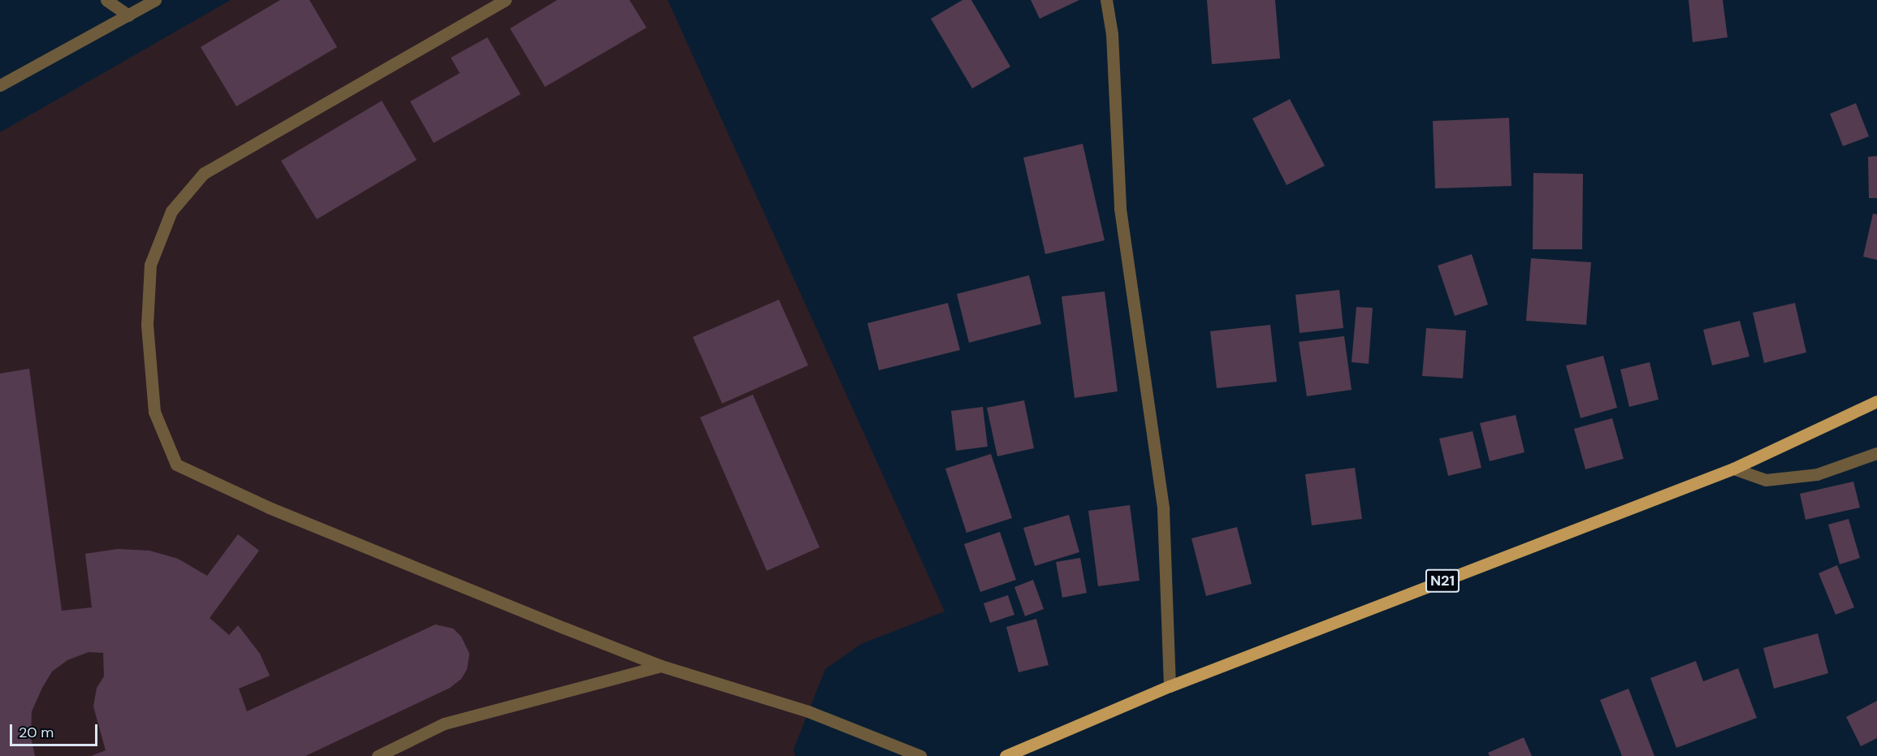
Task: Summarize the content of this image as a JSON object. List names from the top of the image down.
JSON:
{
  "streets": {
    "main road": ["N21"]
  },
  "scale_bar": "20 m"
}
